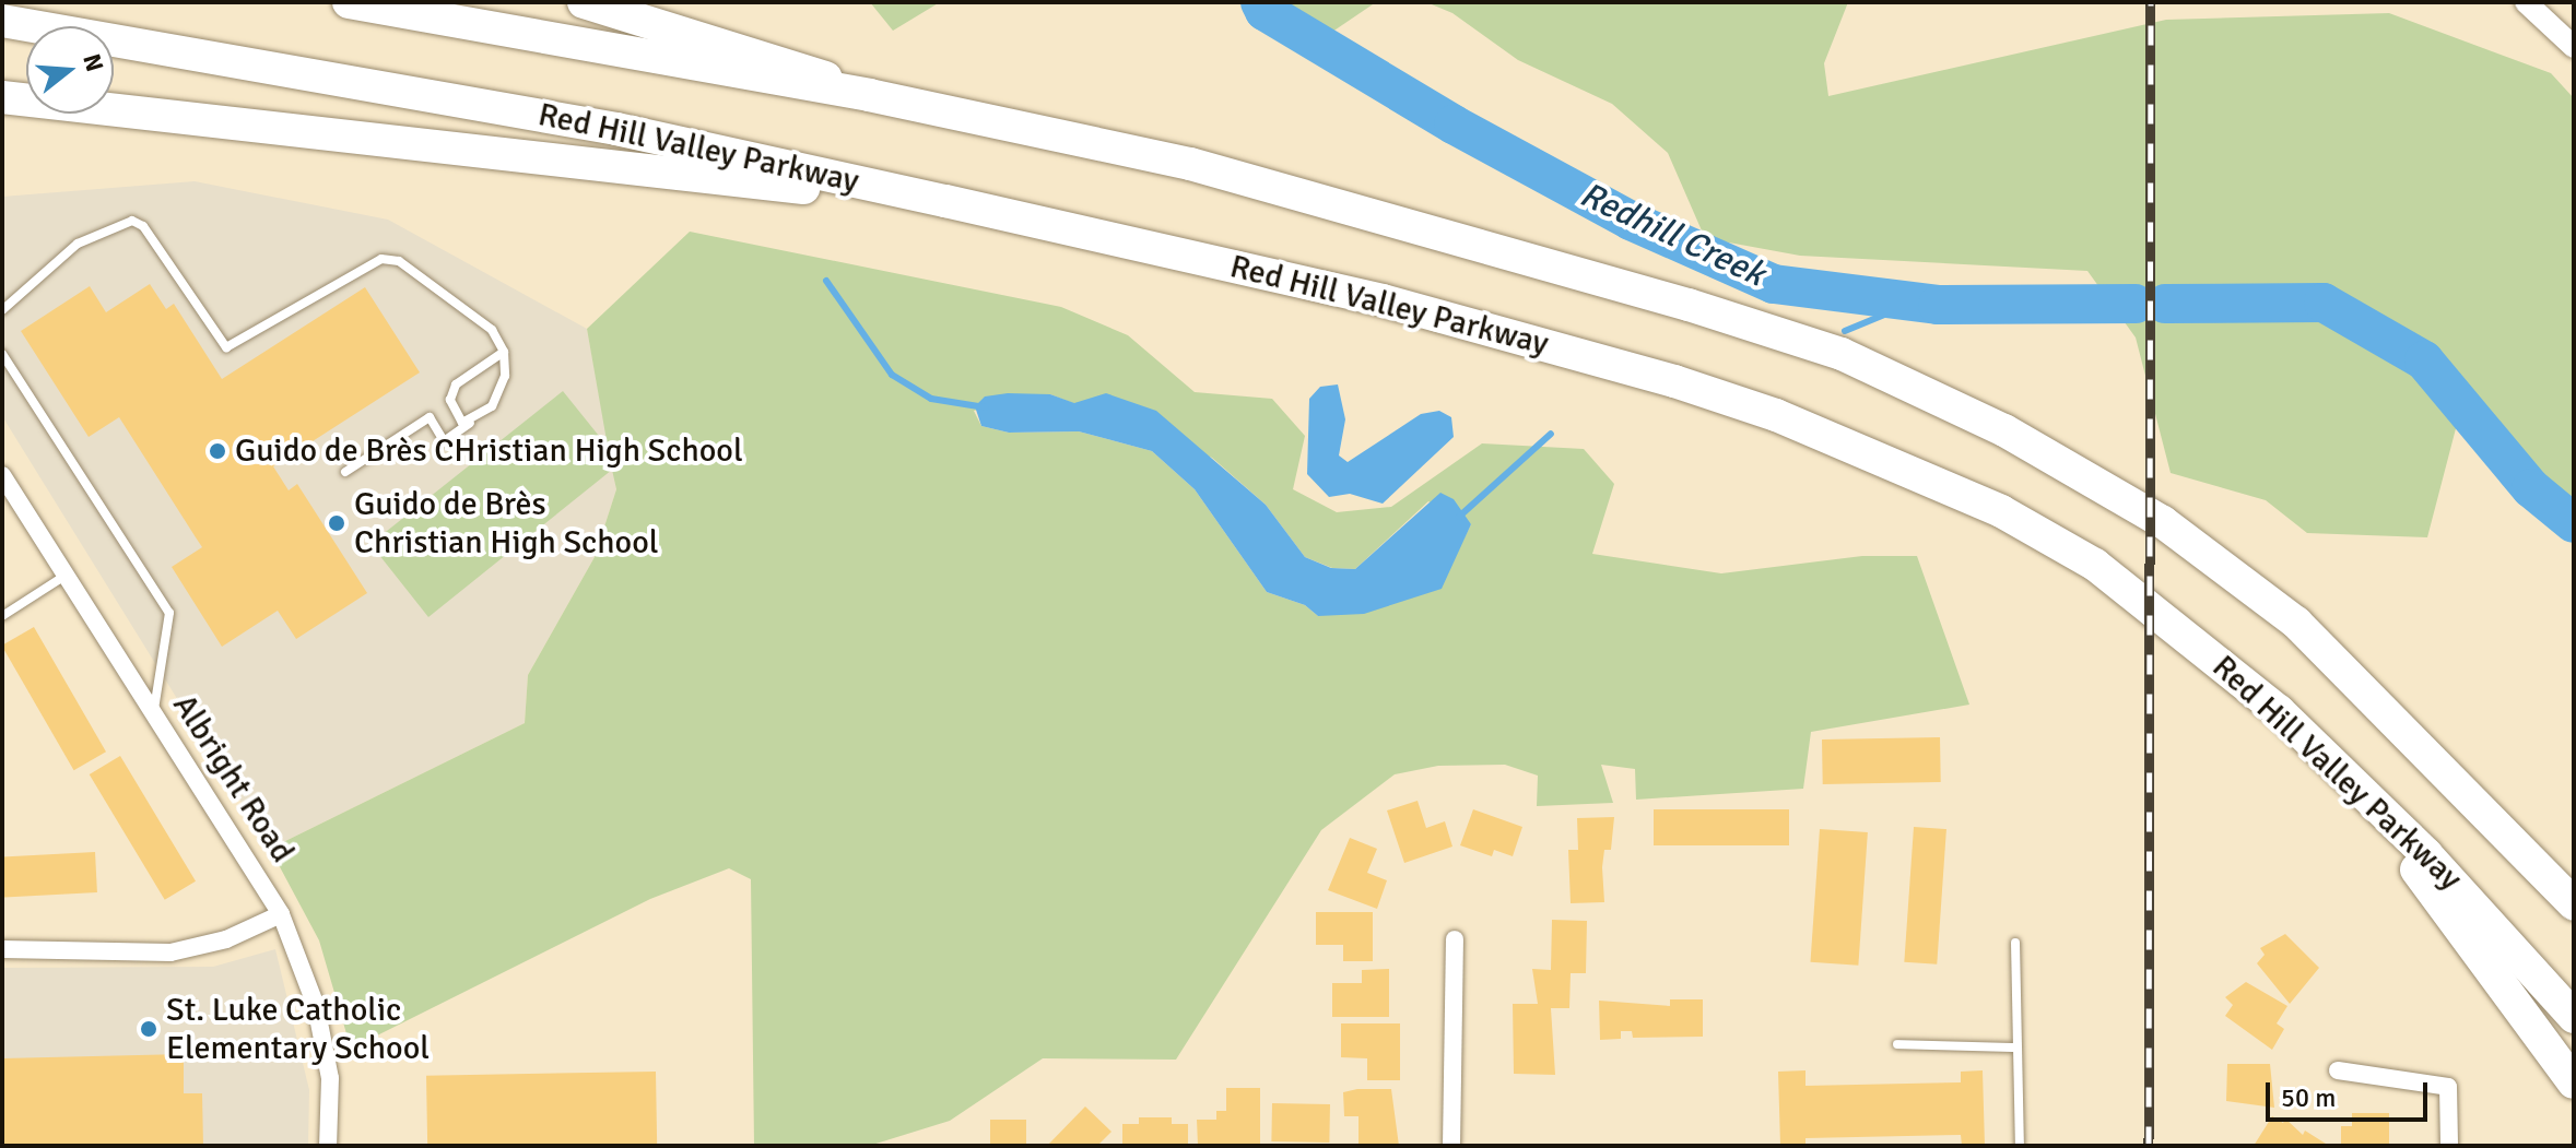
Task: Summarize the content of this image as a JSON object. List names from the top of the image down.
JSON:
{
  "streets": {
    "highway": ["Red Hill Valley Parkway"],
    "street": ["Albright Road"]
  },
  "water": ["Redhill Creek"],
  "places": ["Guido de Brès CHristian High School", "Guido de Brès Christian High School", "St. Luke Catholic Elementary School"],
  "scale_bar": "50 m",
  "north": "right"
}
